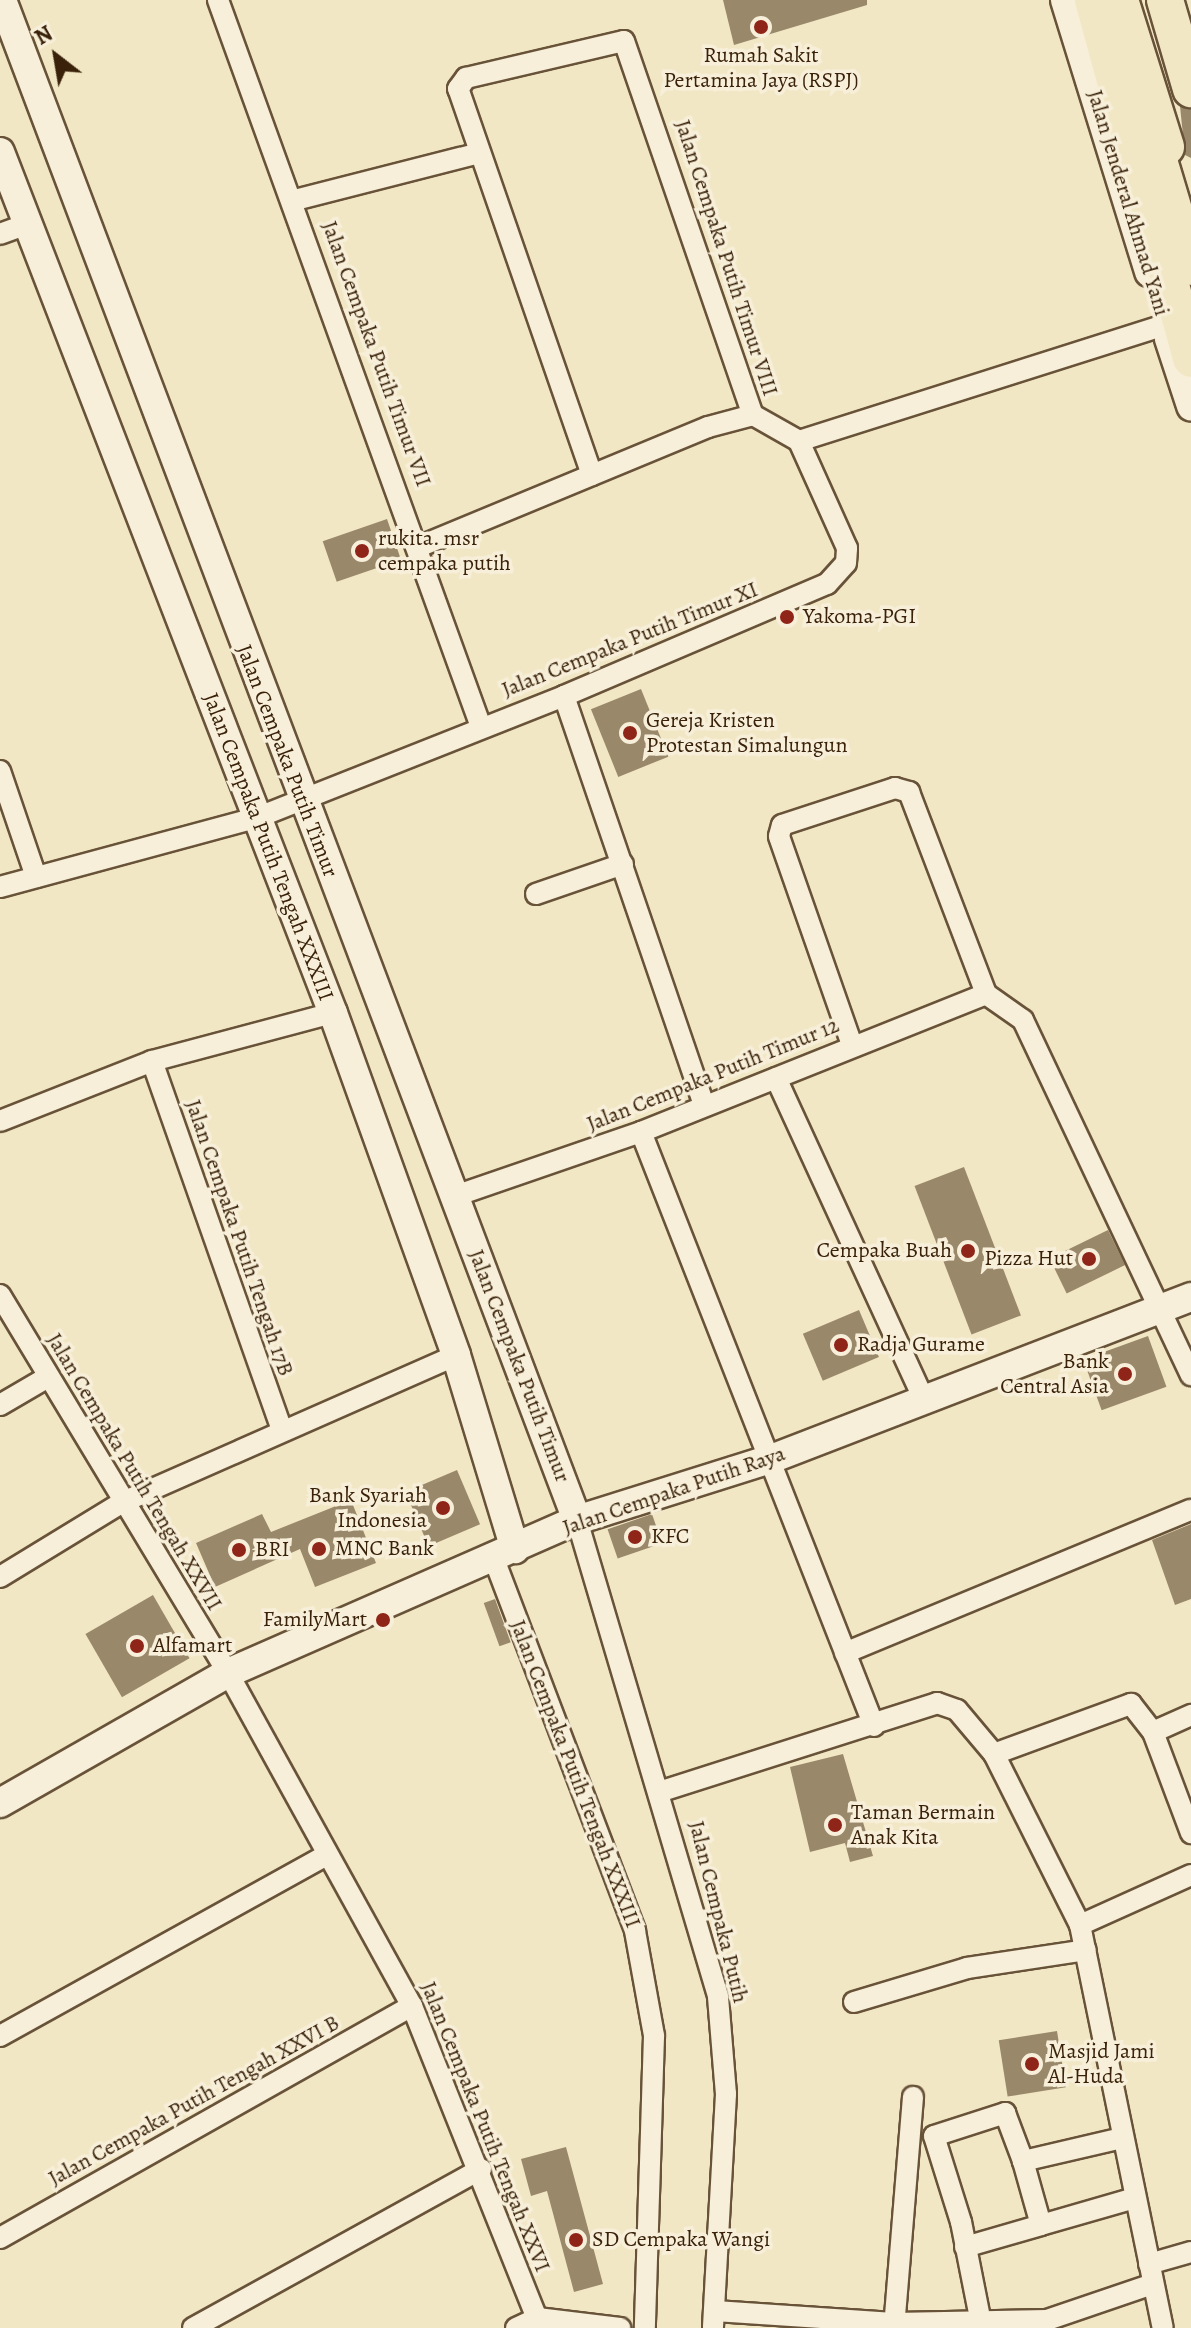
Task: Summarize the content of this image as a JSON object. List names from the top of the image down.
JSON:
{
  "streets": {
    "highway": ["Jalan Jenderal Ahmad Yani"],
    "street": [
      "Jalan Cempaka Putih Timur VIII",
      "Jalan Cempaka Putih Timur VII",
      "Jalan Cempaka Putih Timur XI",
      "Jalan Cempaka Putih Timur",
      "Jalan Cempaka Putih Tengah XXXIII",
      "Jalan Cempaka Putih Timur 12",
      "Jalan Cempaka Putih Tengah 17B",
      "Jalan Cempaka Putih Tengah XXVII",
      "Jalan Cempaka Putih Raya",
      "Jalan Cempaka Putih",
      "Jalan Cempaka Putih Tengah XXVI B",
      "Jalan Cempaka Putih Tengah XXVI"
    ]
  },
  "crossings": [
    ["Jalan Cempaka Putih Timur VIII", "Jalan Cempaka Putih Timur XI"],
    ["Jalan Cempaka Putih Timur VII", "Jalan Cempaka Putih Timur XI"],
    ["Jalan Cempaka Putih Timur XI", "Jalan Cempaka Putih Timur"],
    ["Jalan Cempaka Putih Timur XI", "Jalan Cempaka Putih Tengah XXXIII"],
    ["Jalan Cempaka Putih Timur", "Jalan Cempaka Putih Timur 12"],
    ["Jalan Cempaka Putih Timur", "Jalan Cempaka Putih Raya"],
    ["Jalan Cempaka Putih Timur", "Jalan Cempaka Putih"],
    ["Jalan Cempaka Putih Tengah XXXIII", "Jalan Cempaka Putih Raya"],
    ["Jalan Cempaka Putih Tengah XXVII", "Jalan Cempaka Putih Raya"],
    ["Jalan Cempaka Putih Tengah XXVII", "Jalan Cempaka Putih Tengah XXVI"],
    ["Jalan Cempaka Putih Raya", "Jalan Cempaka Putih"],
    ["Jalan Cempaka Putih Raya", "Jalan Cempaka Putih Tengah XXVI"],
    ["Jalan Cempaka Putih Tengah XXVI B", "Jalan Cempaka Putih Tengah XXVI"]
  ],
  "places": [
    "Rumah Sakit Pertamina Jaya (RSPJ)",
    "rukita. msr cempaka putih",
    "Yakoma-PGI",
    "Gereja Kristen Protestan Simalungun",
    "Cempaka Buah",
    "Pizza Hut",
    "Radja Gurame",
    "Bank Central Asia",
    "Bank Syariah Indonesia",
    "KFC",
    "MNC Bank",
    "BRI",
    "FamilyMart",
    "Alfamart",
    "Taman Bermain Anak Kita",
    "Masjid Jami Al-Huda",
    "SD Cempaka Wangi"
  ],
  "north": "top left"
}
